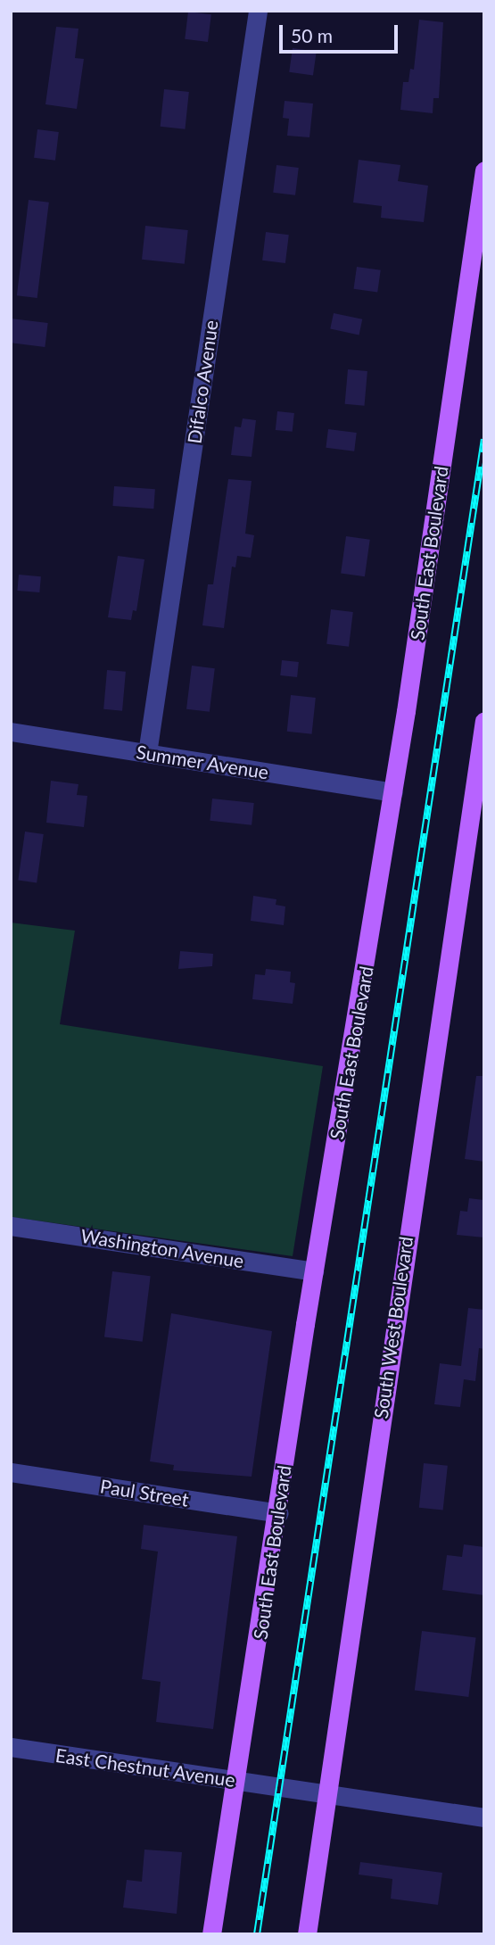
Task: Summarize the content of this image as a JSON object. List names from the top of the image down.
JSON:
{
  "streets": {
    "main road": ["South East Boulevard", "South West Boulevard"],
    "street": [
      "Difalco Avenue",
      "Summer Avenue",
      "Washington Avenue",
      "Paul Street",
      "East Chestnut Avenue"
    ]
  },
  "crossings": [
    ["Difalco Avenue", "Summer Avenue"],
    ["South East Boulevard", "Summer Avenue"],
    ["South East Boulevard", "Washington Avenue"],
    ["South East Boulevard", "Paul Street"],
    ["South East Boulevard", "East Chestnut Avenue"],
    ["South West Boulevard", "East Chestnut Avenue"]
  ],
  "scale_bar": "50 m"
}
